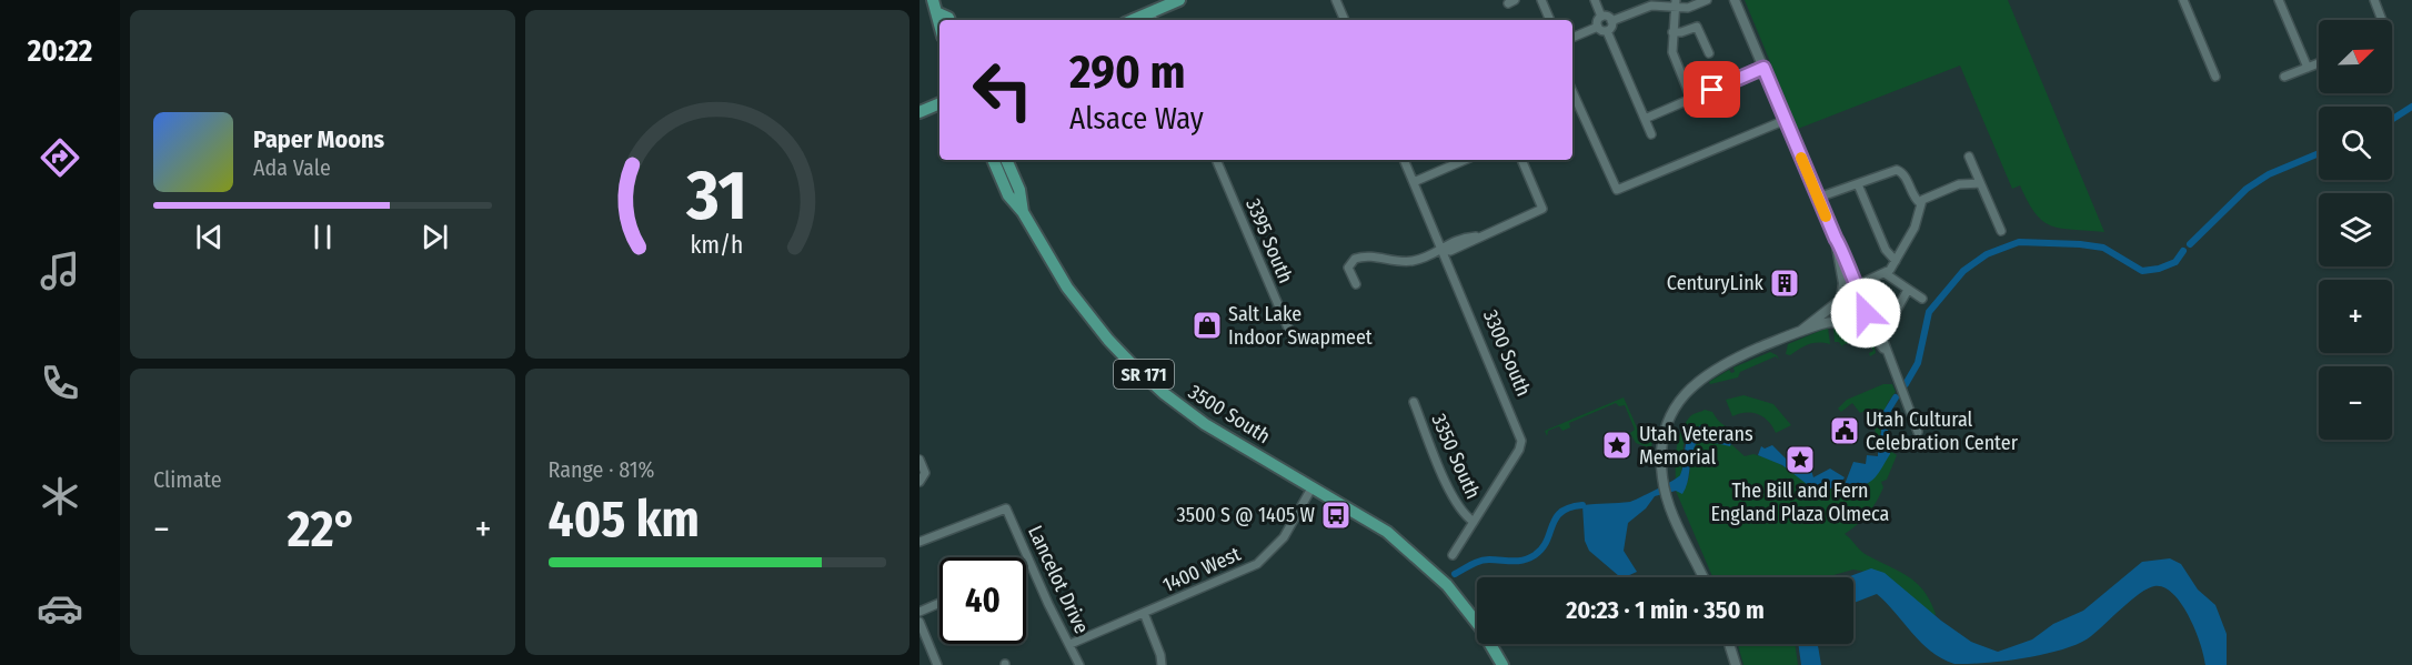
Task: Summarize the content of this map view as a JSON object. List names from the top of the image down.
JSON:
{
  "streets": {
    "main road": ["SR 171", "3500 South"],
    "street": [
      "3395 South",
      "3300 South",
      "3350 South",
      "1400 West",
      "Lancelot Drive"
    ]
  },
  "crossings": [
    ["3300 South", "3350 South"],
    ["3500 South", "1400 West"],
    ["1400 West", "Lancelot Drive"]
  ],
  "places": {
    "building": ["CenturyLink"],
    "shop": ["Salt Lake Indoor Swapmeet"],
    "public building": ["Utah Cultural Celebration Center"],
    "place": ["Utah Veterans Memorial", "The Bill and Fern England Plaza Olmeca"],
    "bus stop": ["3500 S @ 1405 W"]
  },
  "north": "top right",
  "page": {
    "tabs": "20:22",
    "map_buttons": ["+", "−"],
    "turn": ["290 m", "Alsace Way"],
    "song": ["Paper Moons", "Ada Vale"],
    "tile": [
      "Climate",
      ["Range · 81%", "405 km"]
    ],
    "heat": ["−", "22°", "+"],
    "limit": "40",
    "trip": "20:23 · 1 min · 350 m",
    "gauge": ["31", "km/h"]
  }
}
